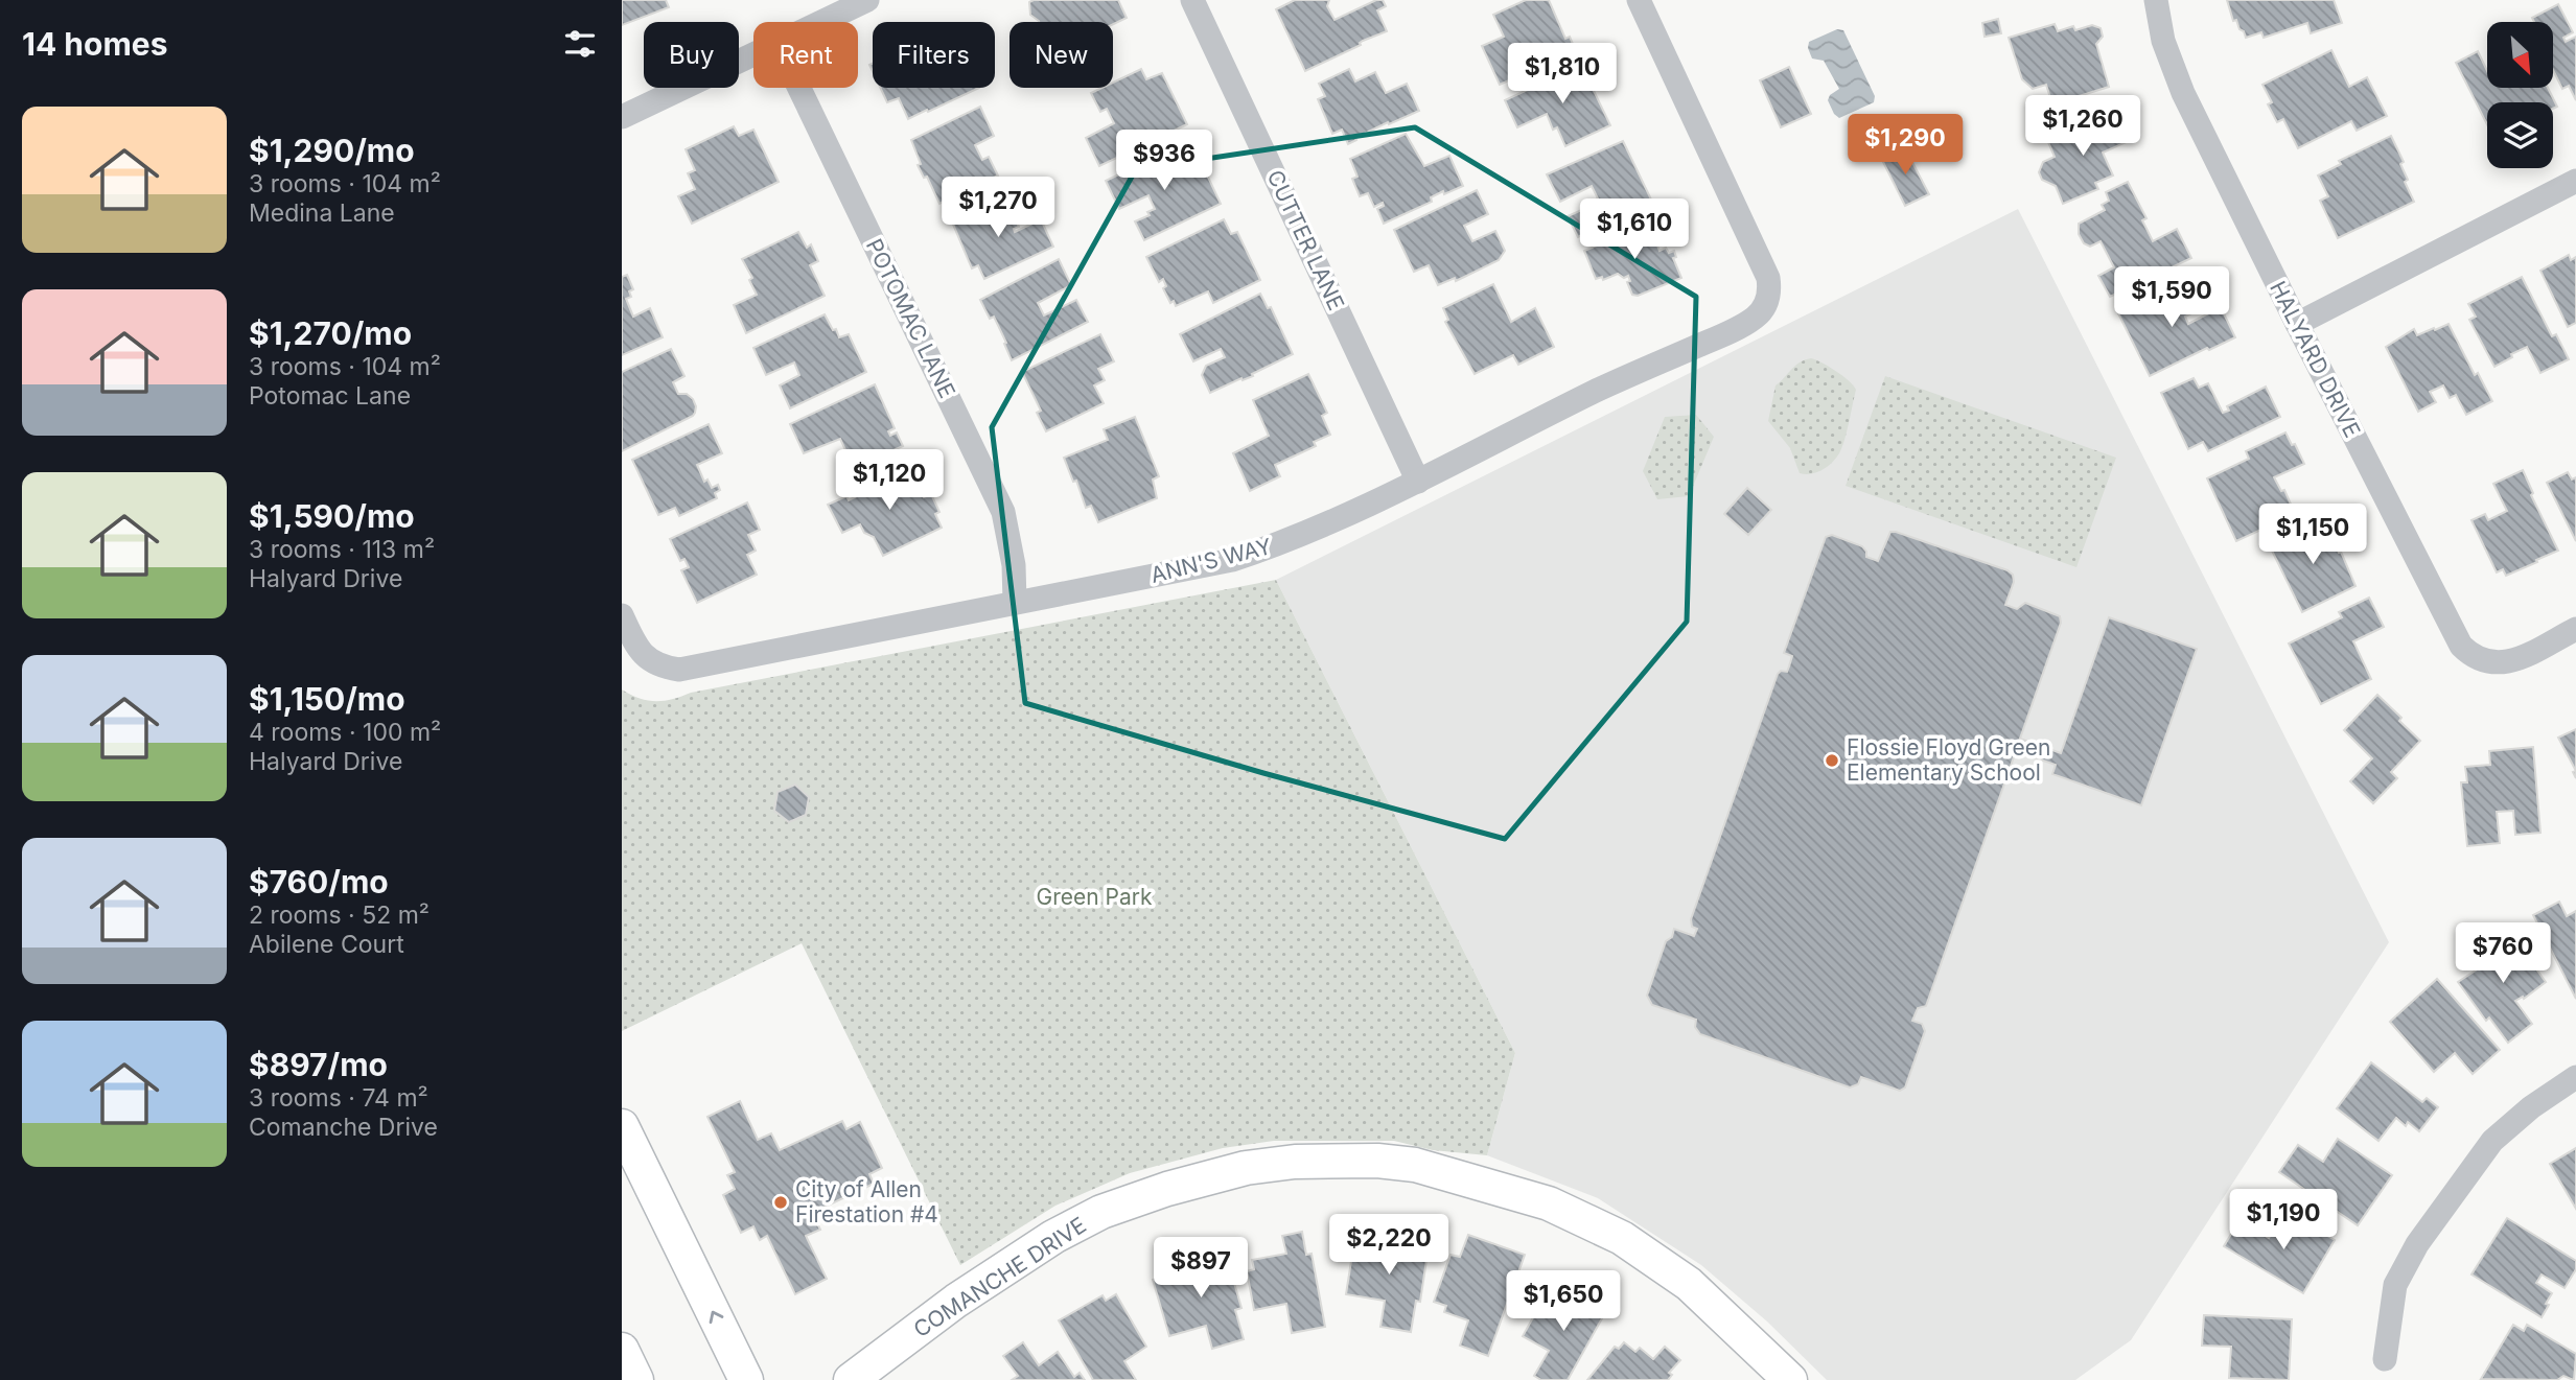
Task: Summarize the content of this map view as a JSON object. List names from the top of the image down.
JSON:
{
  "streets": {
    "street": [
      "CUTTER LANE",
      "POTOMAC LANE",
      "HALYARD DRIVE",
      "ANN'S WAY",
      "COMANCHE DRIVE"
    ]
  },
  "crossings": [
    ["CUTTER LANE", "ANN'S WAY"],
    ["POTOMAC LANE", "ANN'S WAY"]
  ],
  "parks": ["Green Park"],
  "places": ["Flossie Floyd Green Elementary School", "City of Allen Firestation #4"],
  "north": "bottom right",
  "page": {
    "heading": "14 homes",
    "chip": [
      "Buy",
      "Rent",
      "Filters",
      "New"
    ],
    "price": [
      "$1,810",
      "$1,260",
      "$1,290",
      "$936",
      "$1,270",
      "$1,610",
      "$1,590",
      "$1,120",
      "$1,150",
      "$760",
      "$1,190",
      "$2,220",
      "$897",
      "$1,650"
    ],
    "list": [
      {
        "name": "$1,290/mo",
        "note": "3 rooms · 104 m² · Medina Lane"
      },
      {
        "name": "$1,270/mo",
        "note": "3 rooms · 104 m² · Potomac Lane"
      },
      {
        "name": "$1,590/mo",
        "note": "3 rooms · 113 m² · Halyard Drive"
      },
      {
        "name": "$1,150/mo",
        "note": "4 rooms · 100 m² · Halyard Drive"
      },
      {
        "name": "$760/mo",
        "note": "2 rooms · 52 m² · Abilene Court"
      },
      {
        "name": "$897/mo",
        "note": "3 rooms · 74 m² · Comanche Drive"
      }
    ]
  }
}
